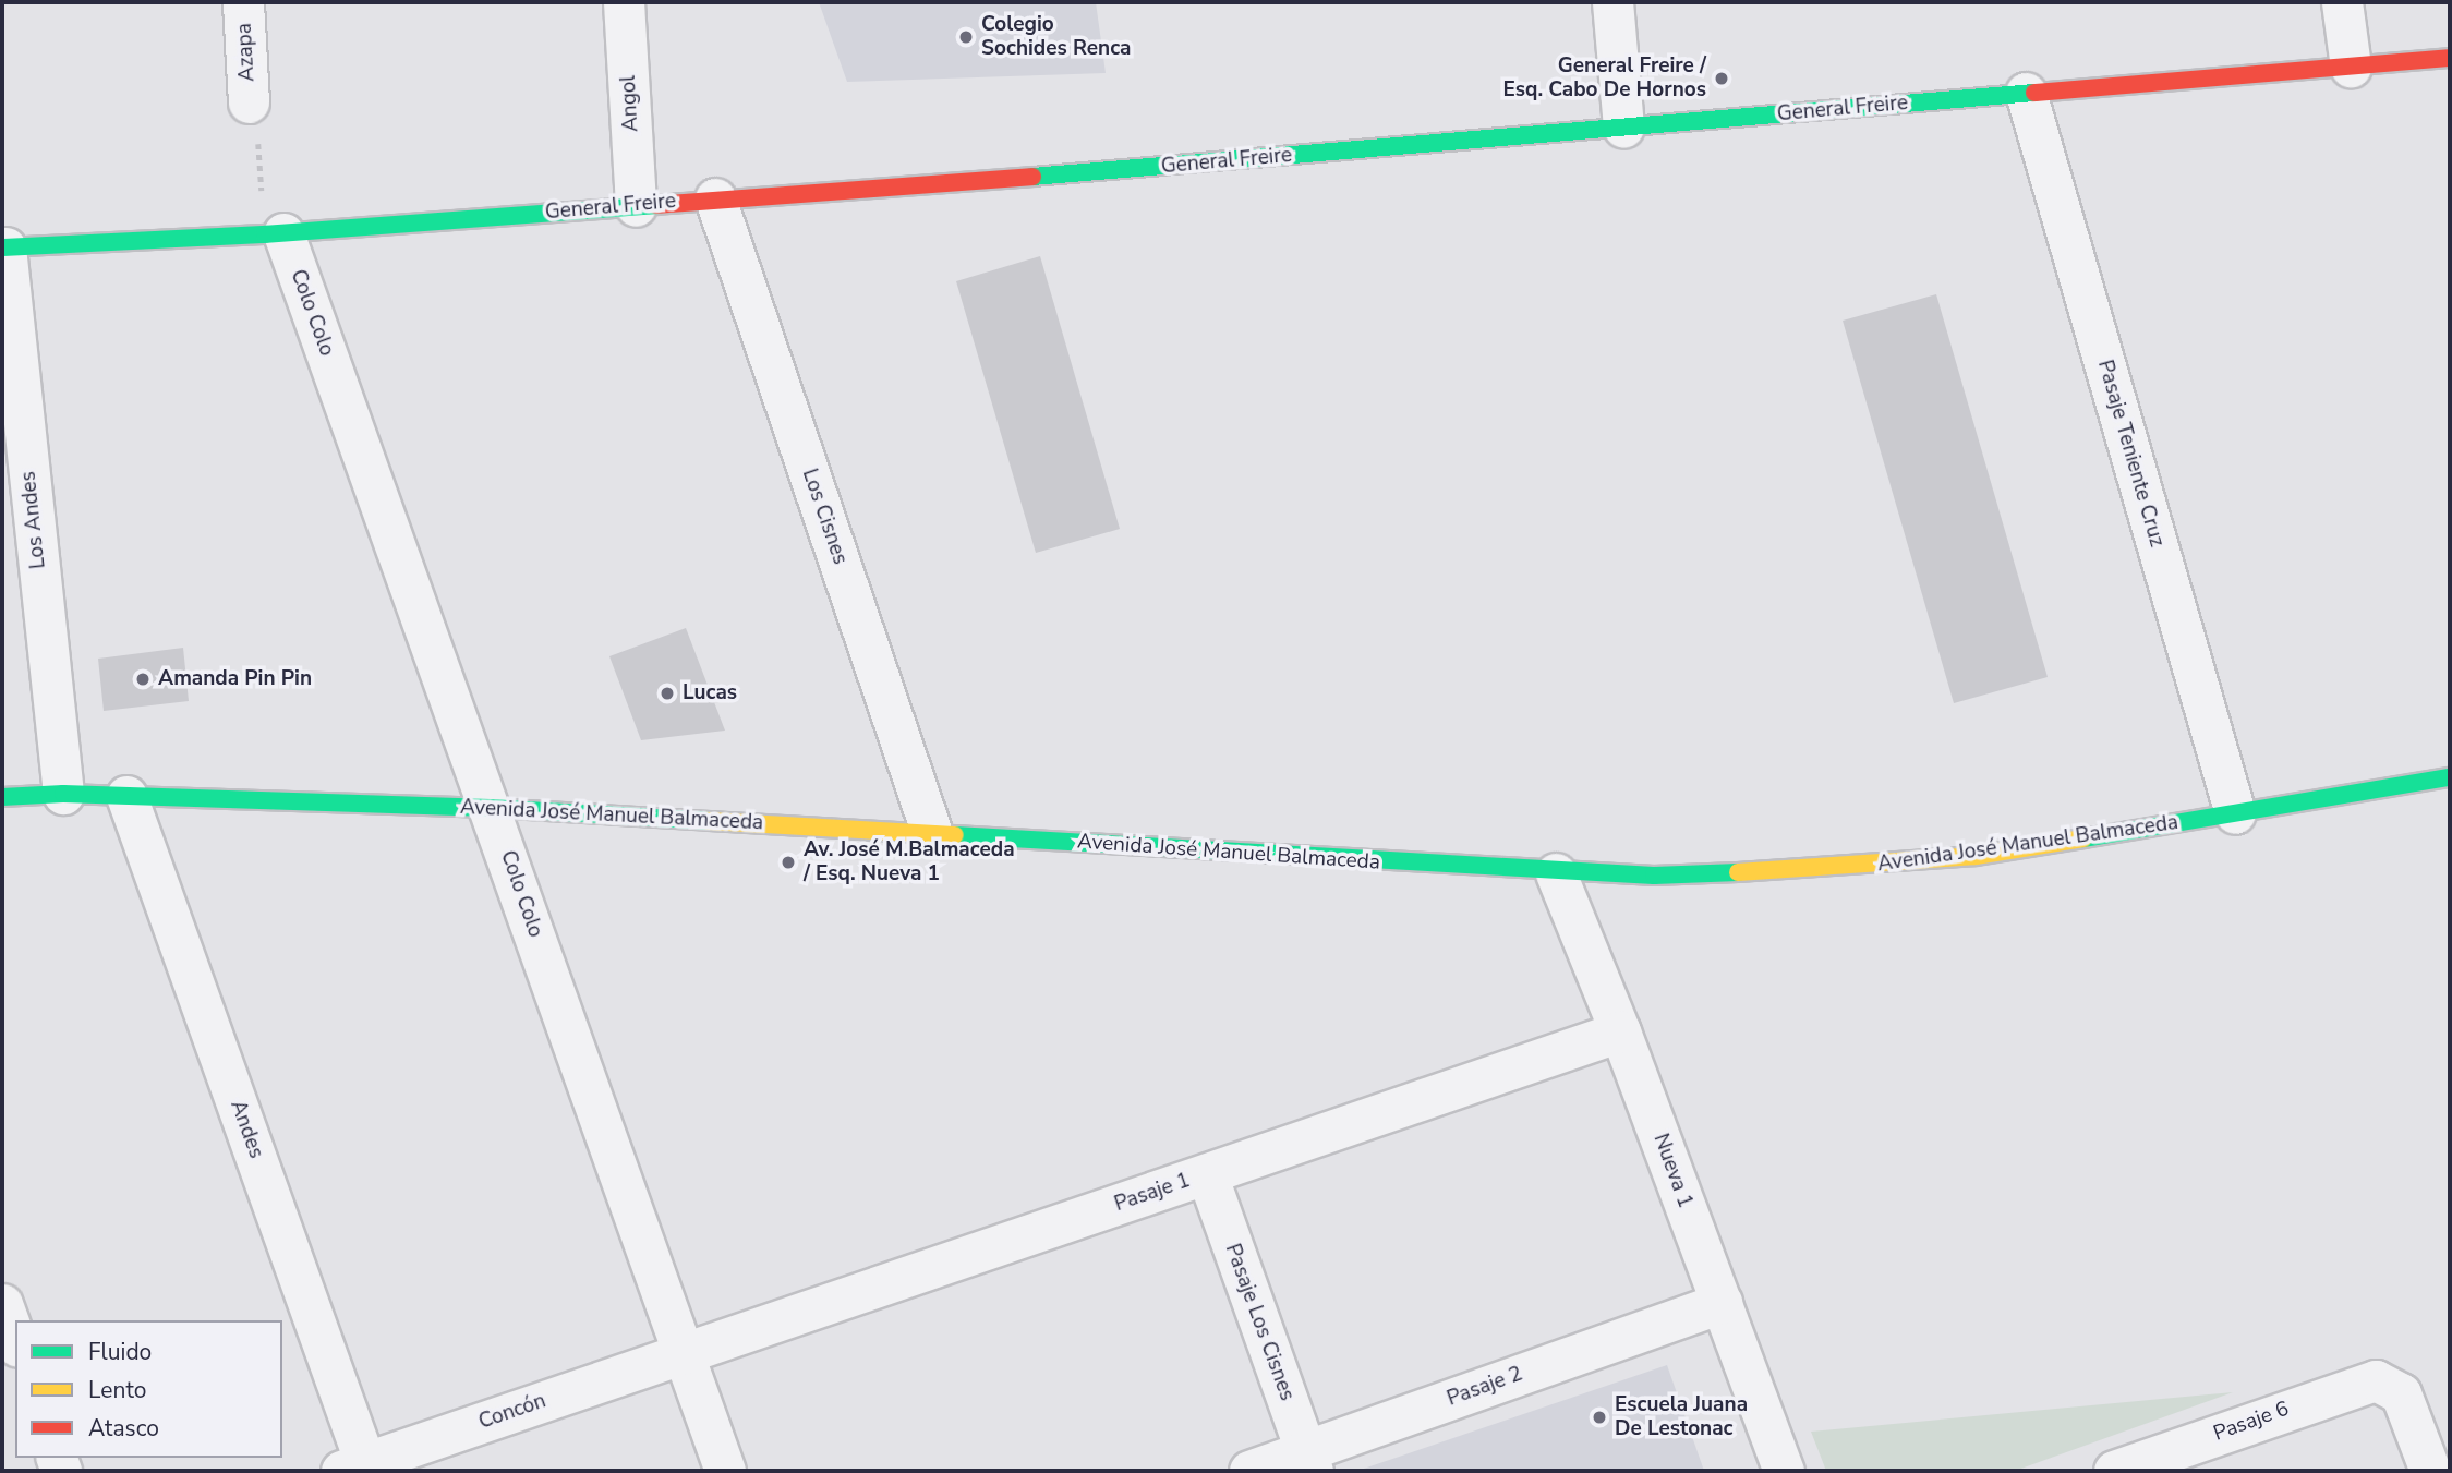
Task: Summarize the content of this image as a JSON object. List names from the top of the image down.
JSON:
{
  "streets": {
    "main road": ["General Freire", "Avenida José Manuel Balmaceda"],
    "street": [
      "Azapa",
      "Angol",
      "Colo Colo",
      "Pasaje Teniente Cruz",
      "Los Cisnes",
      "Los Andes",
      "Andes",
      "Nueva 1",
      "Pasaje 1",
      "Pasaje Los Cisnes",
      "Pasaje 2",
      "Concón",
      "Pasaje 6"
    ]
  },
  "crossings": [
    ["Angol", "General Freire"],
    ["General Freire", "Colo Colo"],
    ["General Freire", "Pasaje Teniente Cruz"],
    ["General Freire", "Los Cisnes"],
    ["General Freire", "Los Andes"],
    ["Colo Colo", "Avenida José Manuel Balmaceda"],
    ["Colo Colo", "Pasaje 1"],
    ["Colo Colo", "Concón"],
    ["Pasaje Teniente Cruz", "Avenida José Manuel Balmaceda"],
    ["Los Cisnes", "Avenida José Manuel Balmaceda"],
    ["Los Andes", "Avenida José Manuel Balmaceda"],
    ["Avenida José Manuel Balmaceda", "Andes"],
    ["Avenida José Manuel Balmaceda", "Nueva 1"],
    ["Andes", "Concón"],
    ["Nueva 1", "Pasaje 1"],
    ["Nueva 1", "Pasaje 2"],
    ["Pasaje 1", "Pasaje Los Cisnes"],
    ["Pasaje 1", "Concón"],
    ["Pasaje Los Cisnes", "Pasaje 2"]
  ],
  "places": [
    "Colegio Sochides Renca",
    "General Freire / Esq. Cabo De Hornos",
    "Amanda Pin Pin",
    "Lucas",
    "Av. José M.Balmaceda / Esq. Nueva 1",
    "Escuela Juana De Lestonac"
  ],
  "legend": ["Fluido", "Lento", "Atasco"]
}
